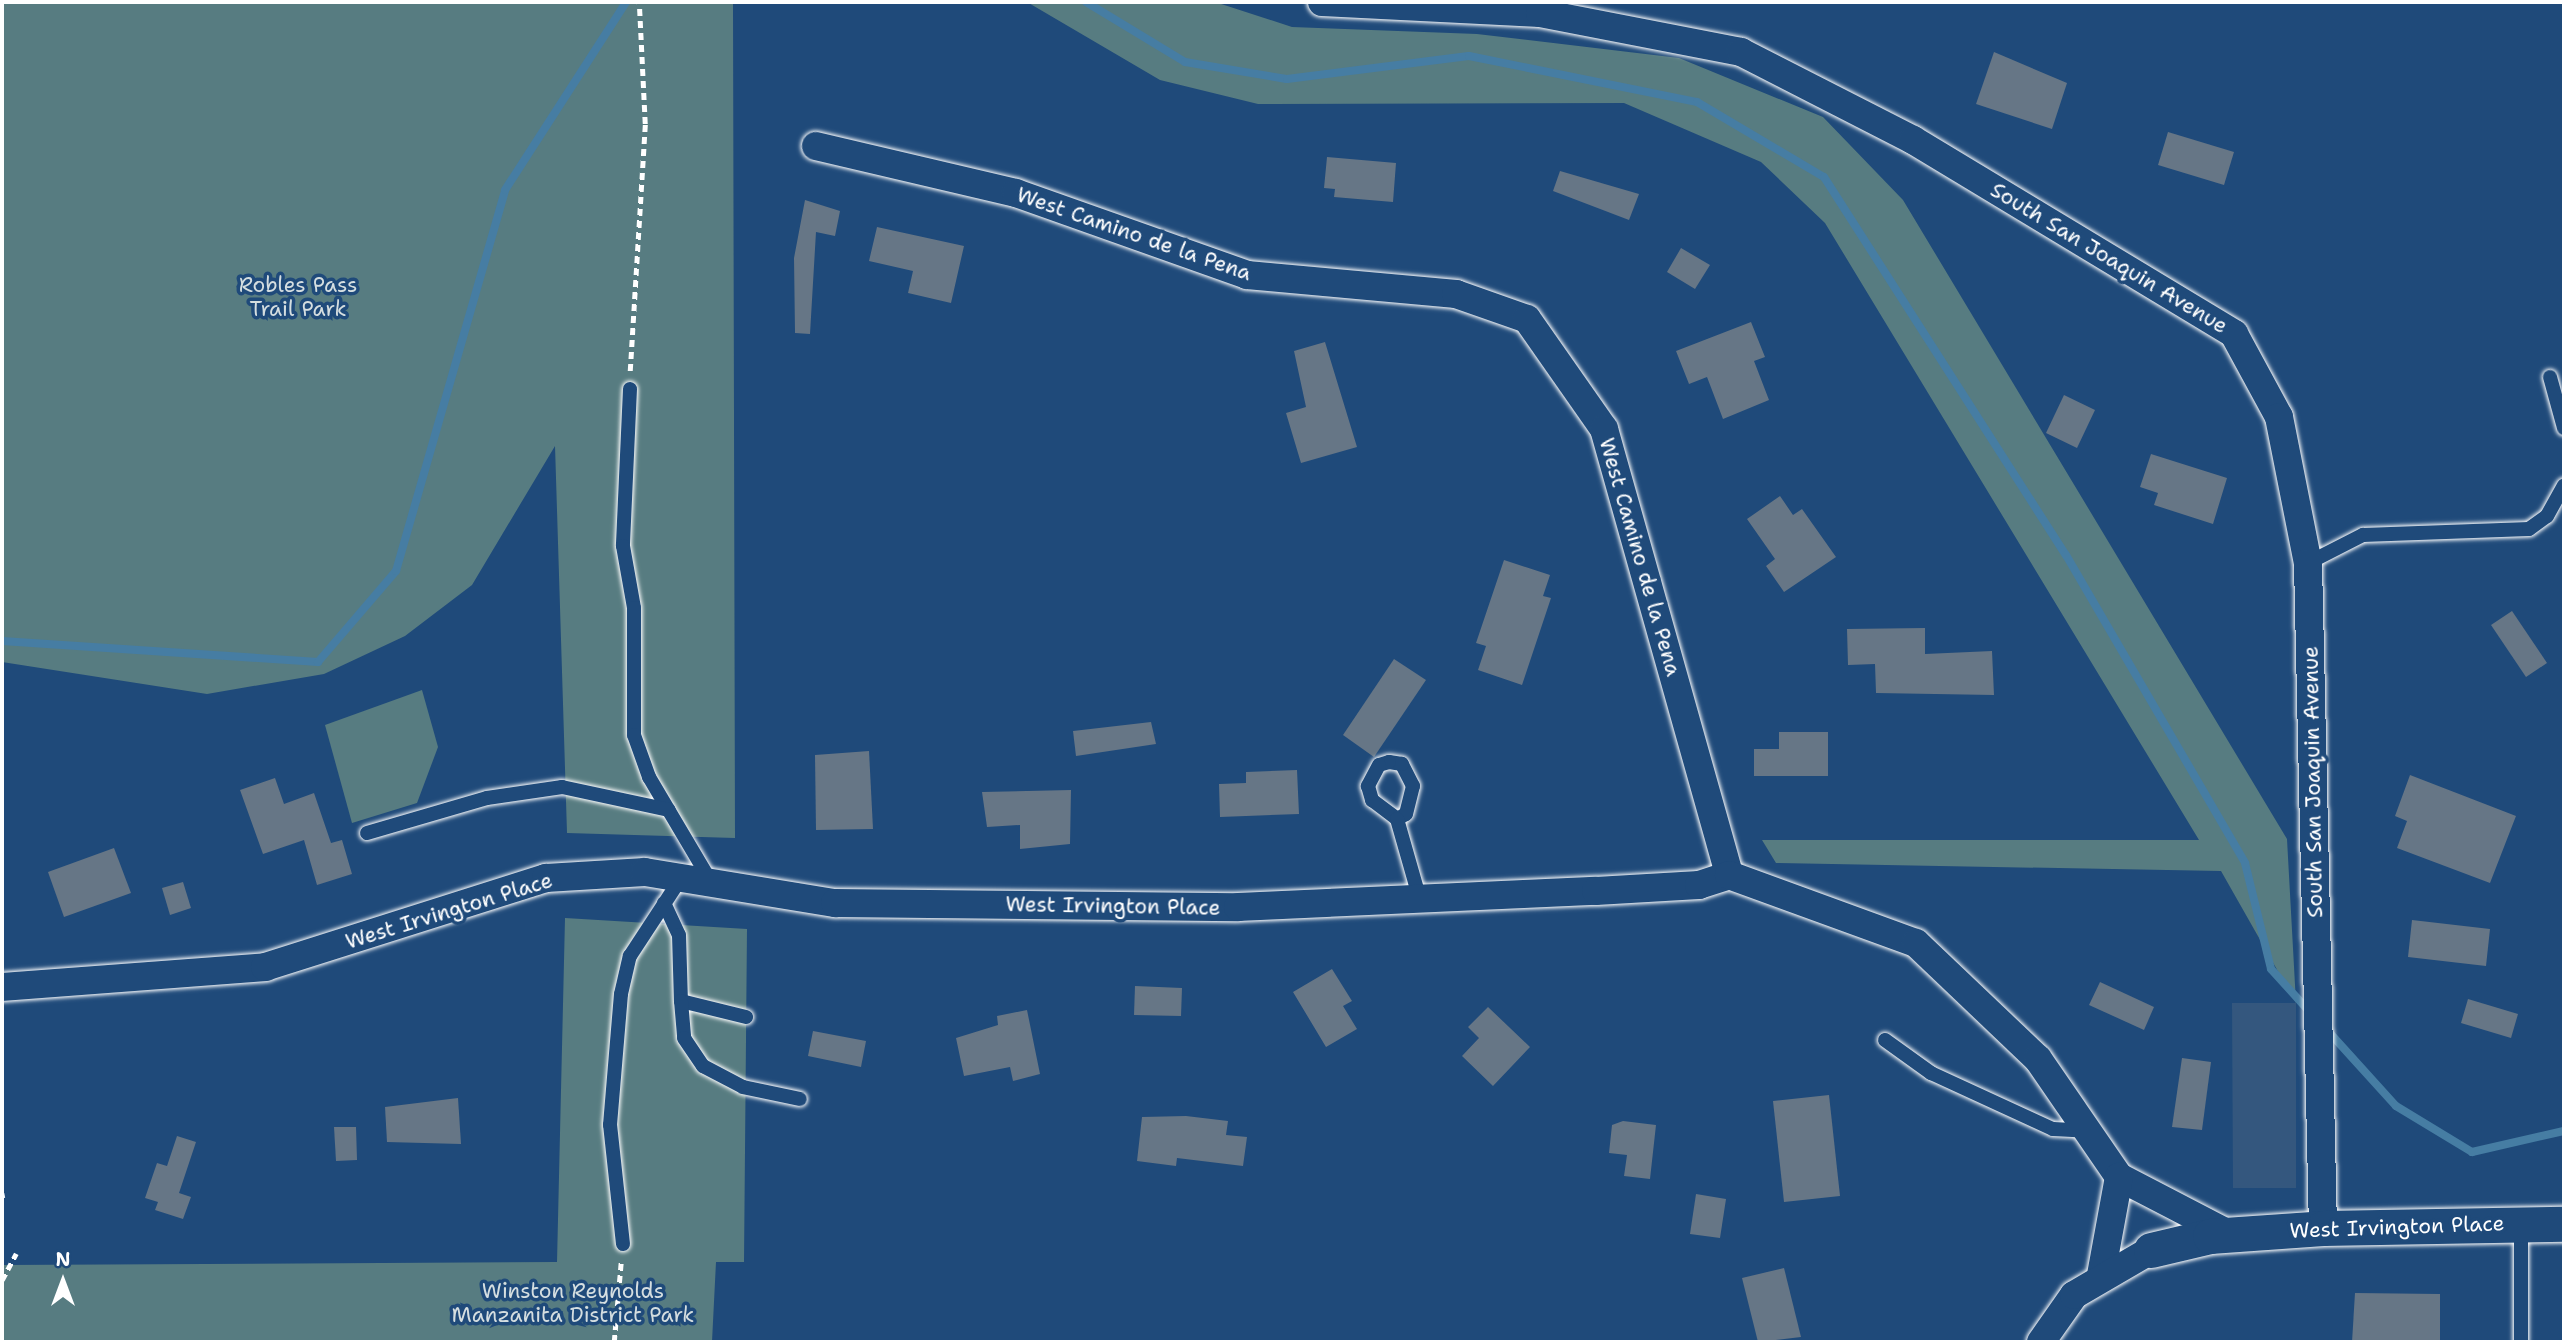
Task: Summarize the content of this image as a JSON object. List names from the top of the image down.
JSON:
{
  "streets": {
    "street": ["West Camino de la Pena", "South San Joaquin Avenue", "West Irvington Place"]
  },
  "crossings": [
    ["West Camino de la Pena", "West Irvington Place"],
    ["South San Joaquin Avenue", "West Irvington Place"]
  ],
  "parks": ["Robles Pass Trail Park", "Winston Reynolds Manzanita District Park"],
  "north": "top"
}
